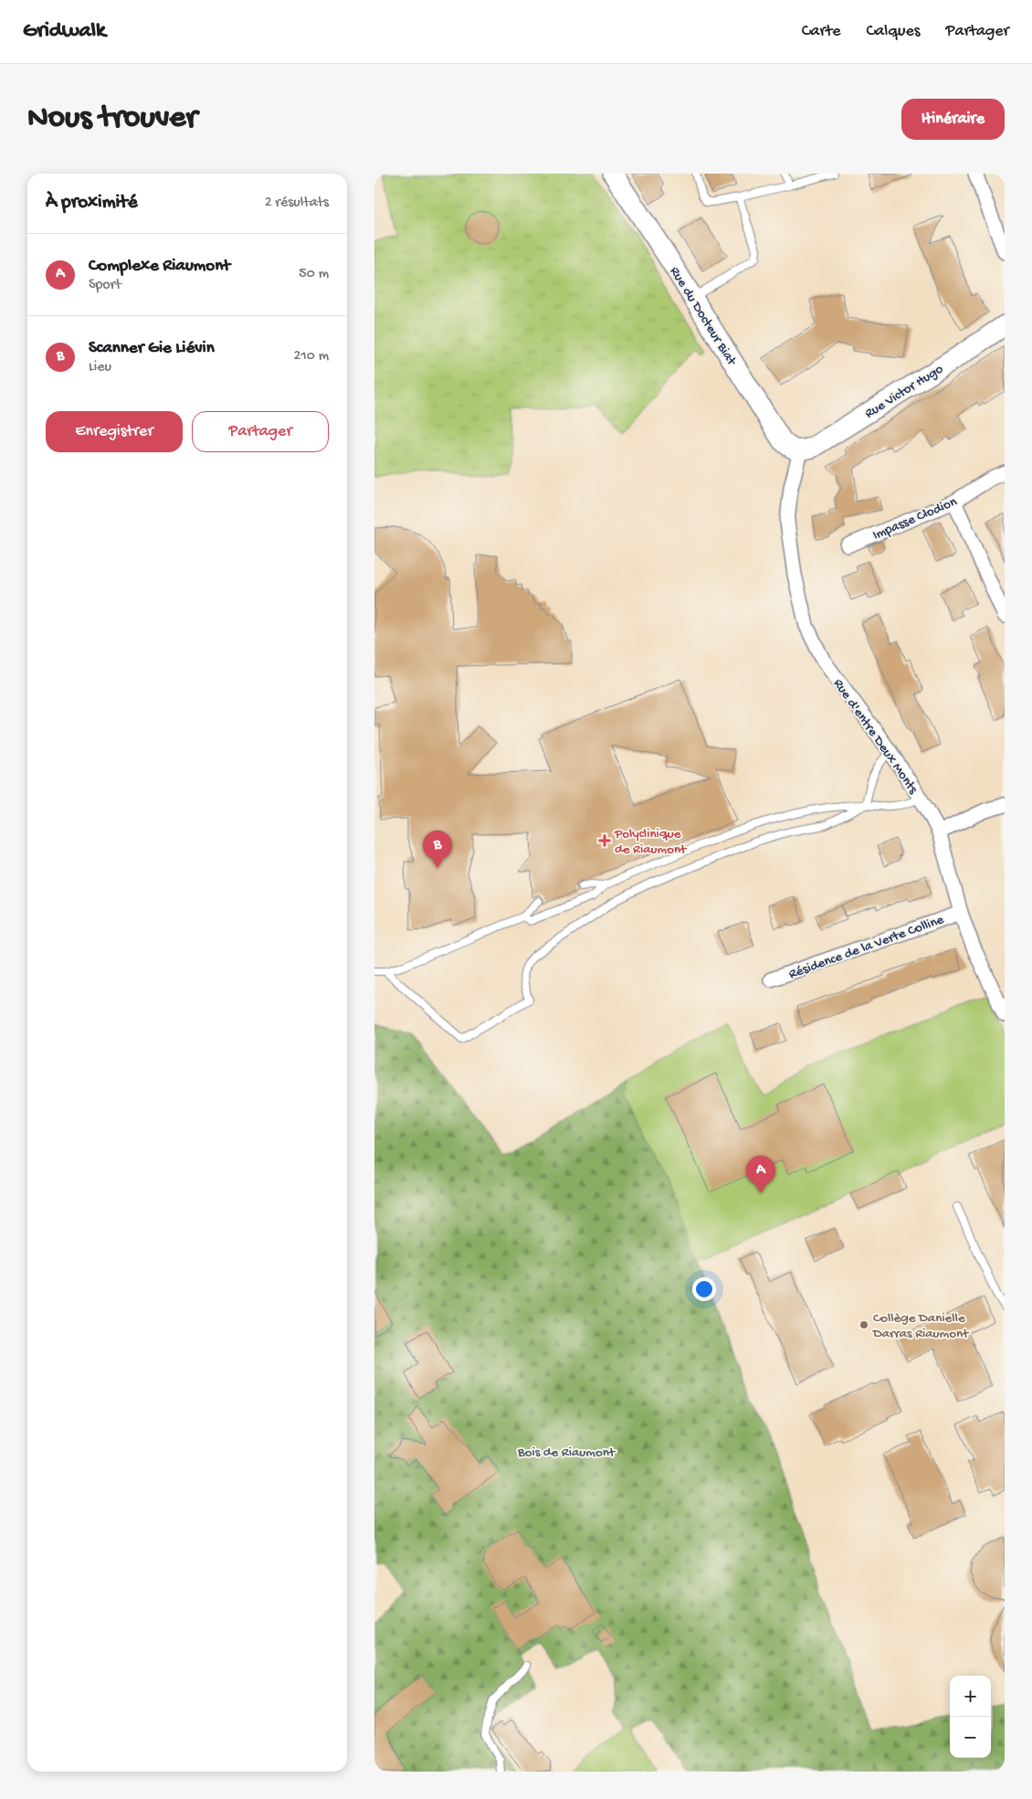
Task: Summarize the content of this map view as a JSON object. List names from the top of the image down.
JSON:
{
  "streets": {
    "street": [
      "Rue du Docteur Biat",
      "Rue Victor Hugo",
      "Impasse Clodion",
      "Rue d'entre Deux Monts",
      "Résidence de la Verte Colline"
    ]
  },
  "crossings": [
    ["Rue du Docteur Biat", "Rue Victor Hugo"],
    ["Rue du Docteur Biat", "Rue d'entre Deux Monts"],
    ["Rue Victor Hugo", "Rue d'entre Deux Monts"],
    ["Rue d'entre Deux Monts", "Résidence de la Verte Colline"]
  ],
  "parks": ["Bois de Riaumont"],
  "places": {
    "health": ["Polyclinique de Riaumont"],
    "other": ["Collège Danielle Darras Riaumont"]
  },
  "page": {
    "header": "Gridwalk",
    "nav": ["Carte", "Calques", "Partager"],
    "buttons": [
      "Itinéraire",
      ["Enregistrer", "Partager"]
    ],
    "title": "Nous trouver",
    "heading": ["À proximité", "2 résultats"],
    "list": [
      {
        "mark": "A",
        "name": "Complexe Riaumont",
        "note": "Sport",
        "value": "50 m"
      },
      {
        "mark": "B",
        "name": "Scanner Gie Liévin",
        "note": "Lieu",
        "value": "210 m"
      }
    ],
    "pins": ["B", "A"],
    "map_buttons": ["+", "−"]
  }
}
